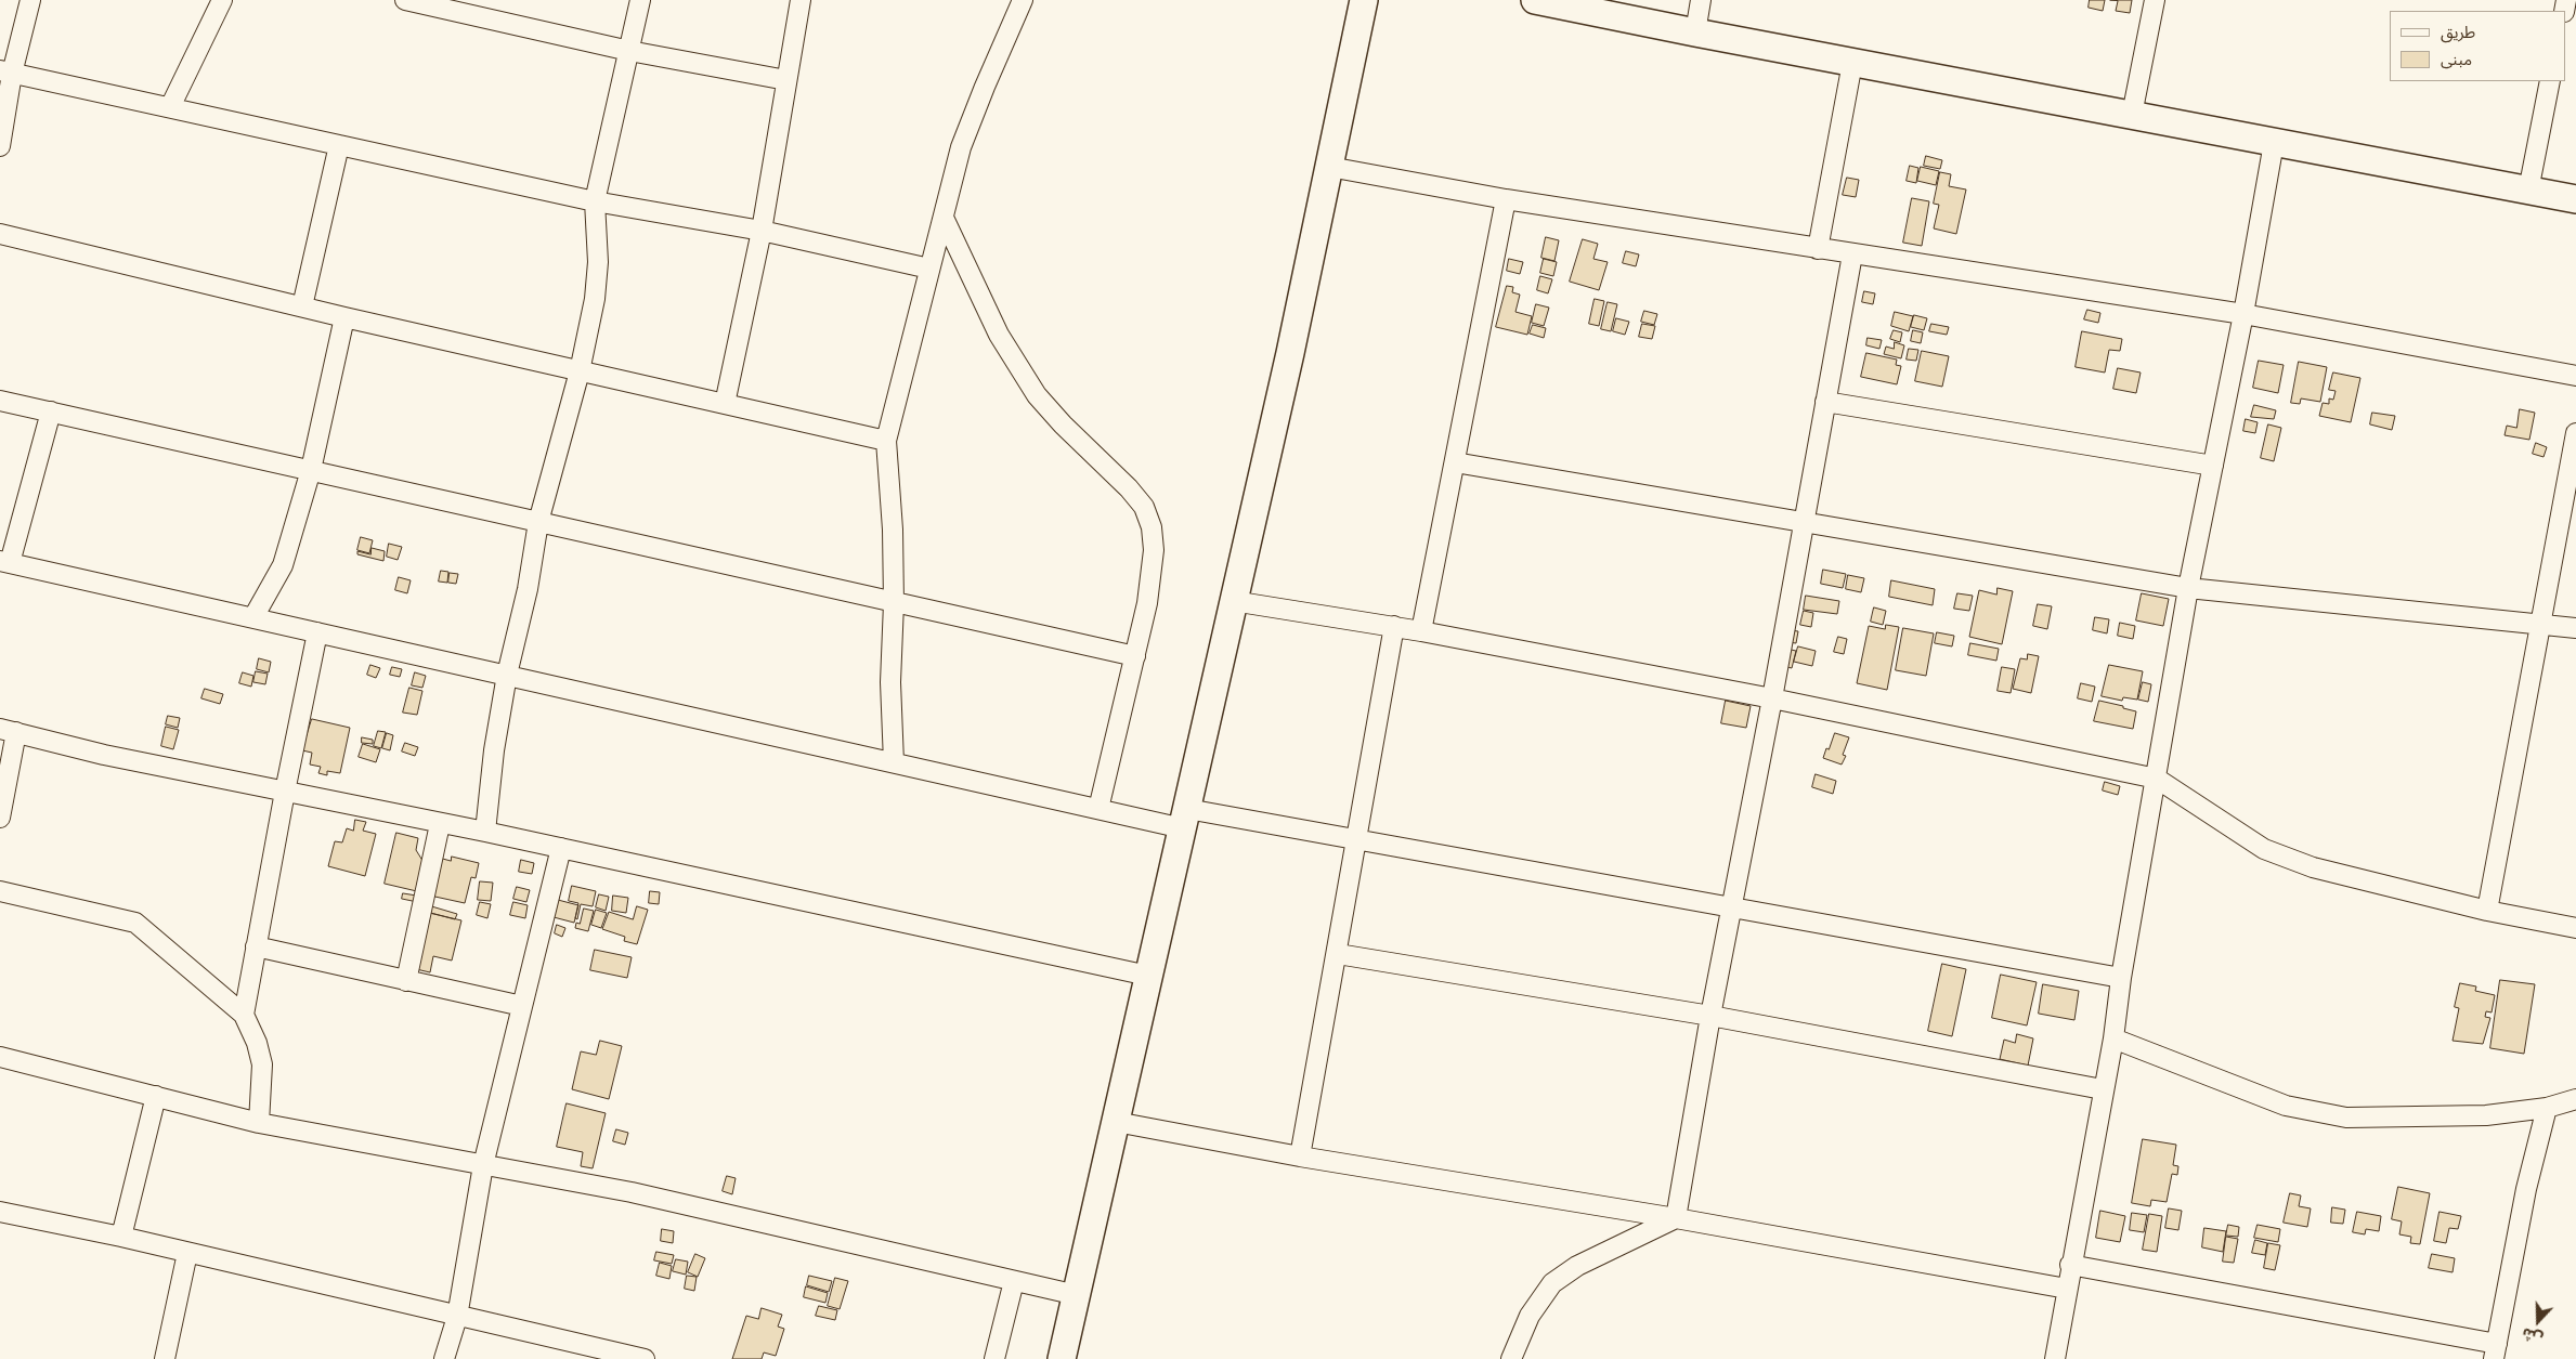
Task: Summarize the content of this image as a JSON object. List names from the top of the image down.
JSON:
{
  "legend": ["طريق", "مبنى"],
  "north": "bottom"
}
